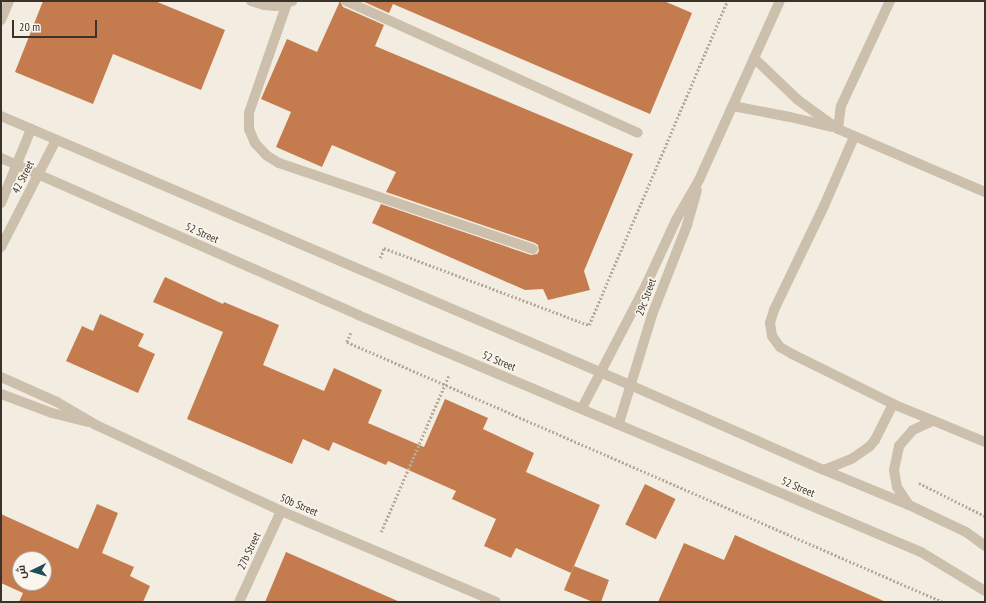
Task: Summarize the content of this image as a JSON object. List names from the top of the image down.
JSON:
{
  "streets": {
    "street": [
      "42 Street",
      "52 Street",
      "29c Street",
      "50b Street",
      "27b Street"
    ]
  },
  "crossings": [
    ["42 Street", "52 Street"],
    ["52 Street", "29c Street"],
    ["50b Street", "27b Street"]
  ],
  "scale_bar": "20 m",
  "north": "left"
}
